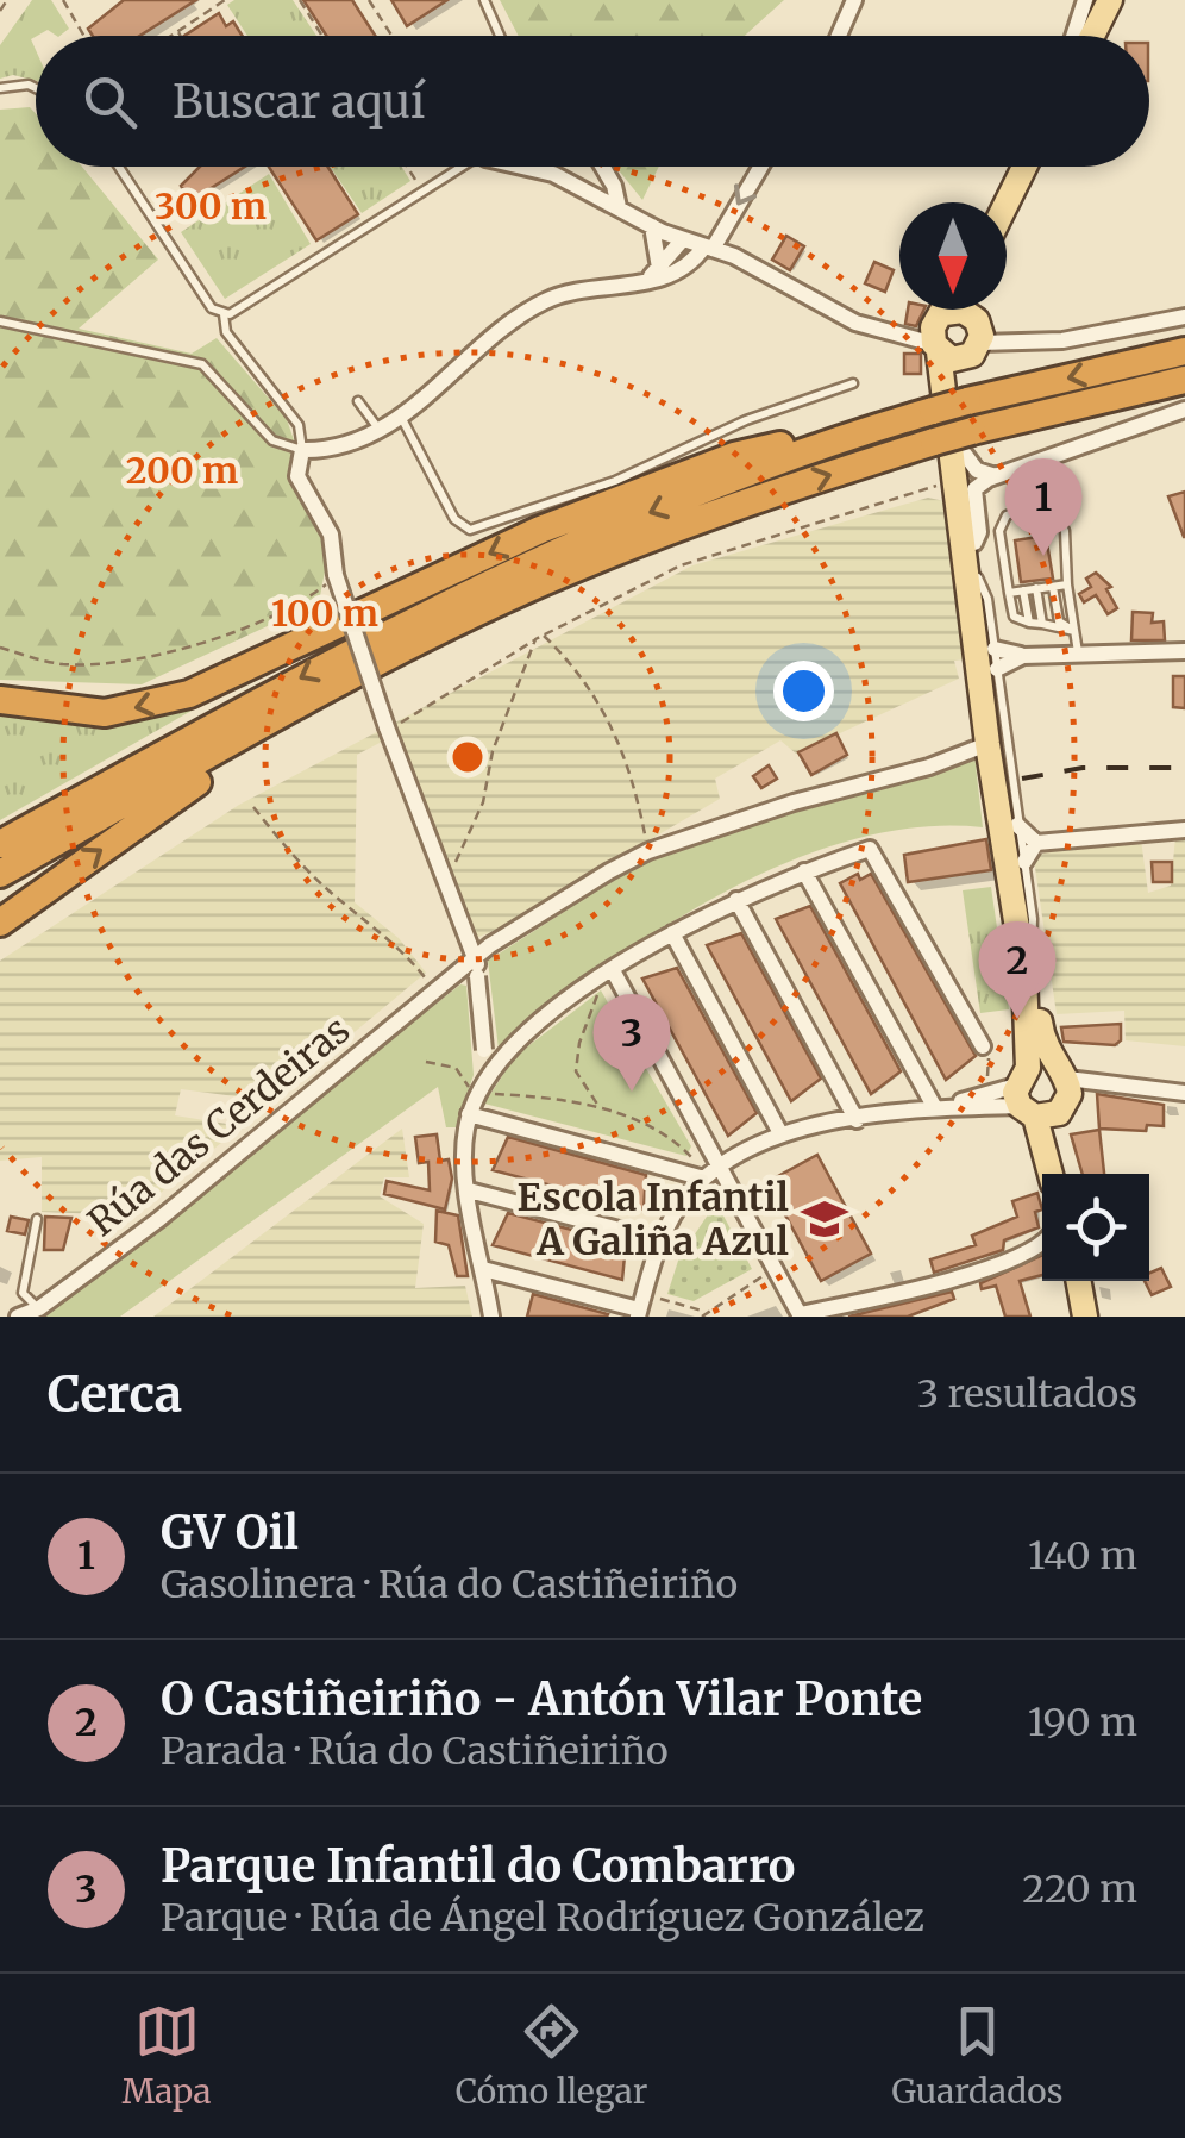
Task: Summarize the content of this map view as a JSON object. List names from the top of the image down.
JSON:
{
  "streets": {
    "street": ["Rúa das Cerdeiras"]
  },
  "places": {
    "school or university": ["Escola Infantil A Galiña Azul"]
  },
  "north": "bottom",
  "page": {
    "search": "Buscar aquí",
    "pins": ["1", "2", "3"],
    "heading": ["Cerca", "3 resultados"],
    "list": [
      {
        "mark": "1",
        "name": "GV Oil",
        "note": "Gasolinera · Rúa do Castiñeiriño",
        "value": "140 m"
      },
      {
        "mark": "2",
        "name": "O Castiñeiriño - Antón Vilar Ponte",
        "note": "Parada · Rúa do Castiñeiriño",
        "value": "190 m"
      },
      {
        "mark": "3",
        "name": "Parque Infantil do Combarro",
        "note": "Parque · Rúa de Ángel Rodríguez González",
        "value": "220 m"
      }
    ],
    "nav": ["Mapa", "Cómo llegar", "Guardados"]
  },
  "rings": ["300 m", "200 m", "100 m"]
}
